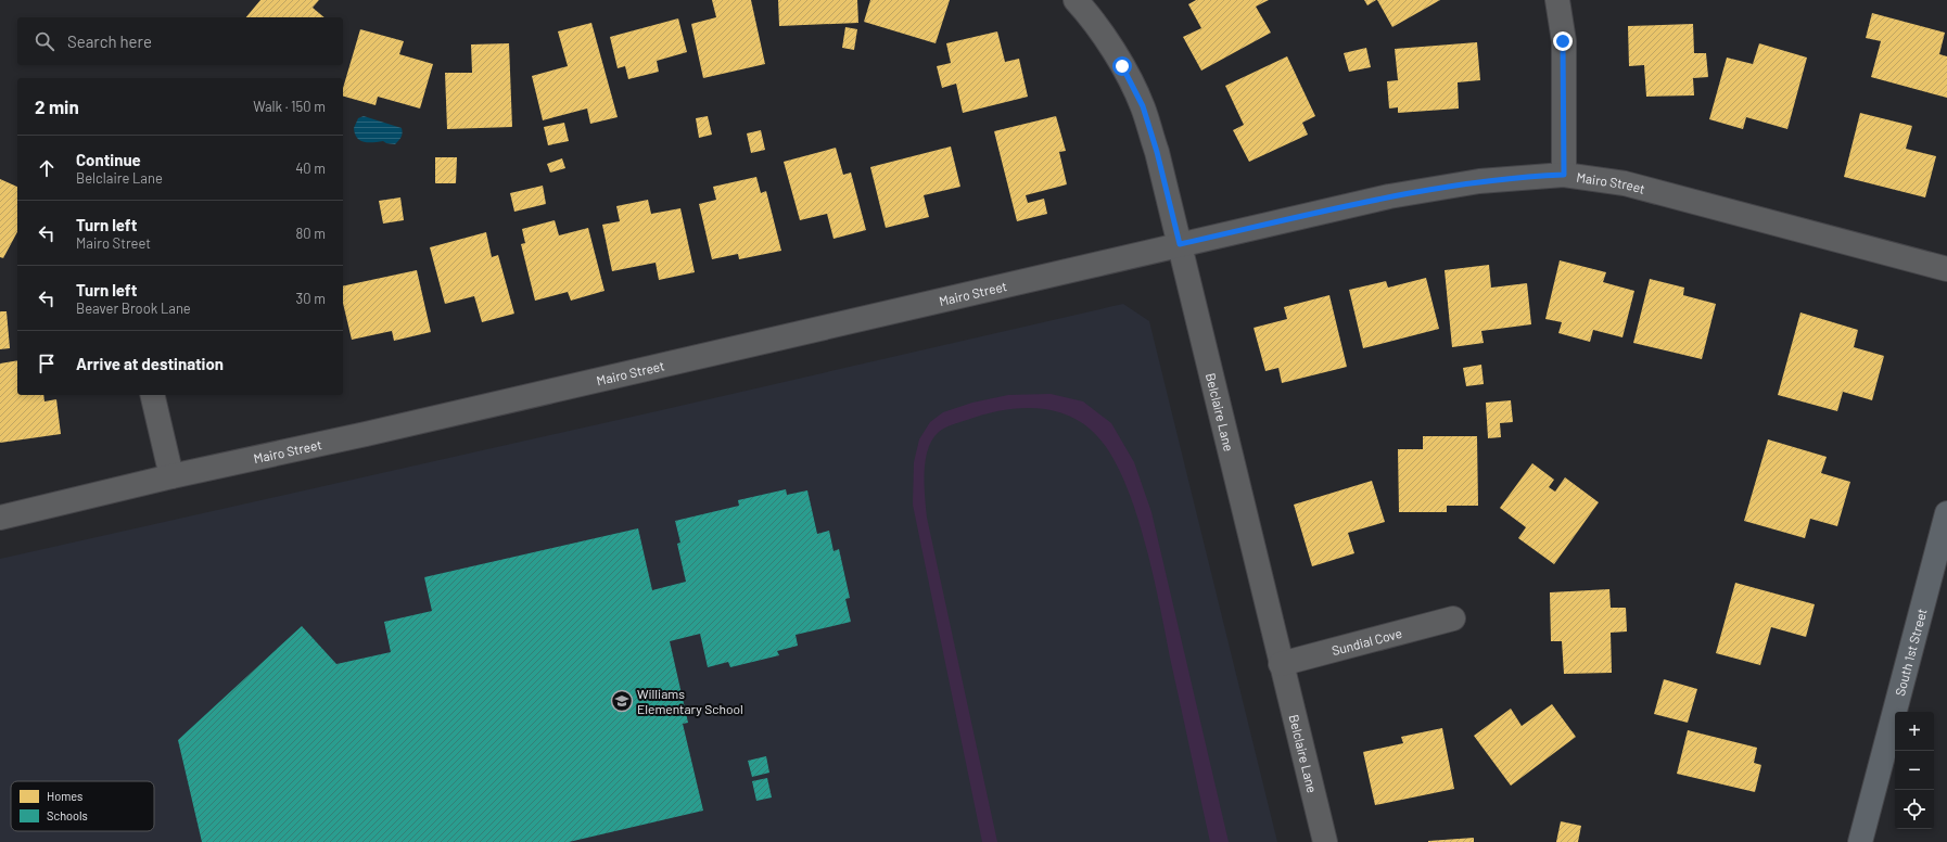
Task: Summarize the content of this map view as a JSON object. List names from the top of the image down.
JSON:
{
  "streets": {
    "main road": ["South 1st Street"],
    "street": ["Mairo Street", "Belclaire Lane", "Sundial Cove"]
  },
  "crossings": [
    ["Mairo Street", "Belclaire Lane"],
    ["Belclaire Lane", "Sundial Cove"]
  ],
  "places": {
    "school or university": ["Williams Elementary School"]
  },
  "legend": ["Homes", "Schools"],
  "page": {
    "search": "Search here",
    "heading": ["2 min", "Walk · 150 m"],
    "list": [
      ["Continue", "Belclaire Lane", "40 m"],
      ["Turn left", "Mairo Street", "80 m"],
      ["Turn left", "Beaver Brook Lane", "30 m"],
      "Arrive at destination"
    ],
    "map_buttons": ["+", "−"]
  }
}
